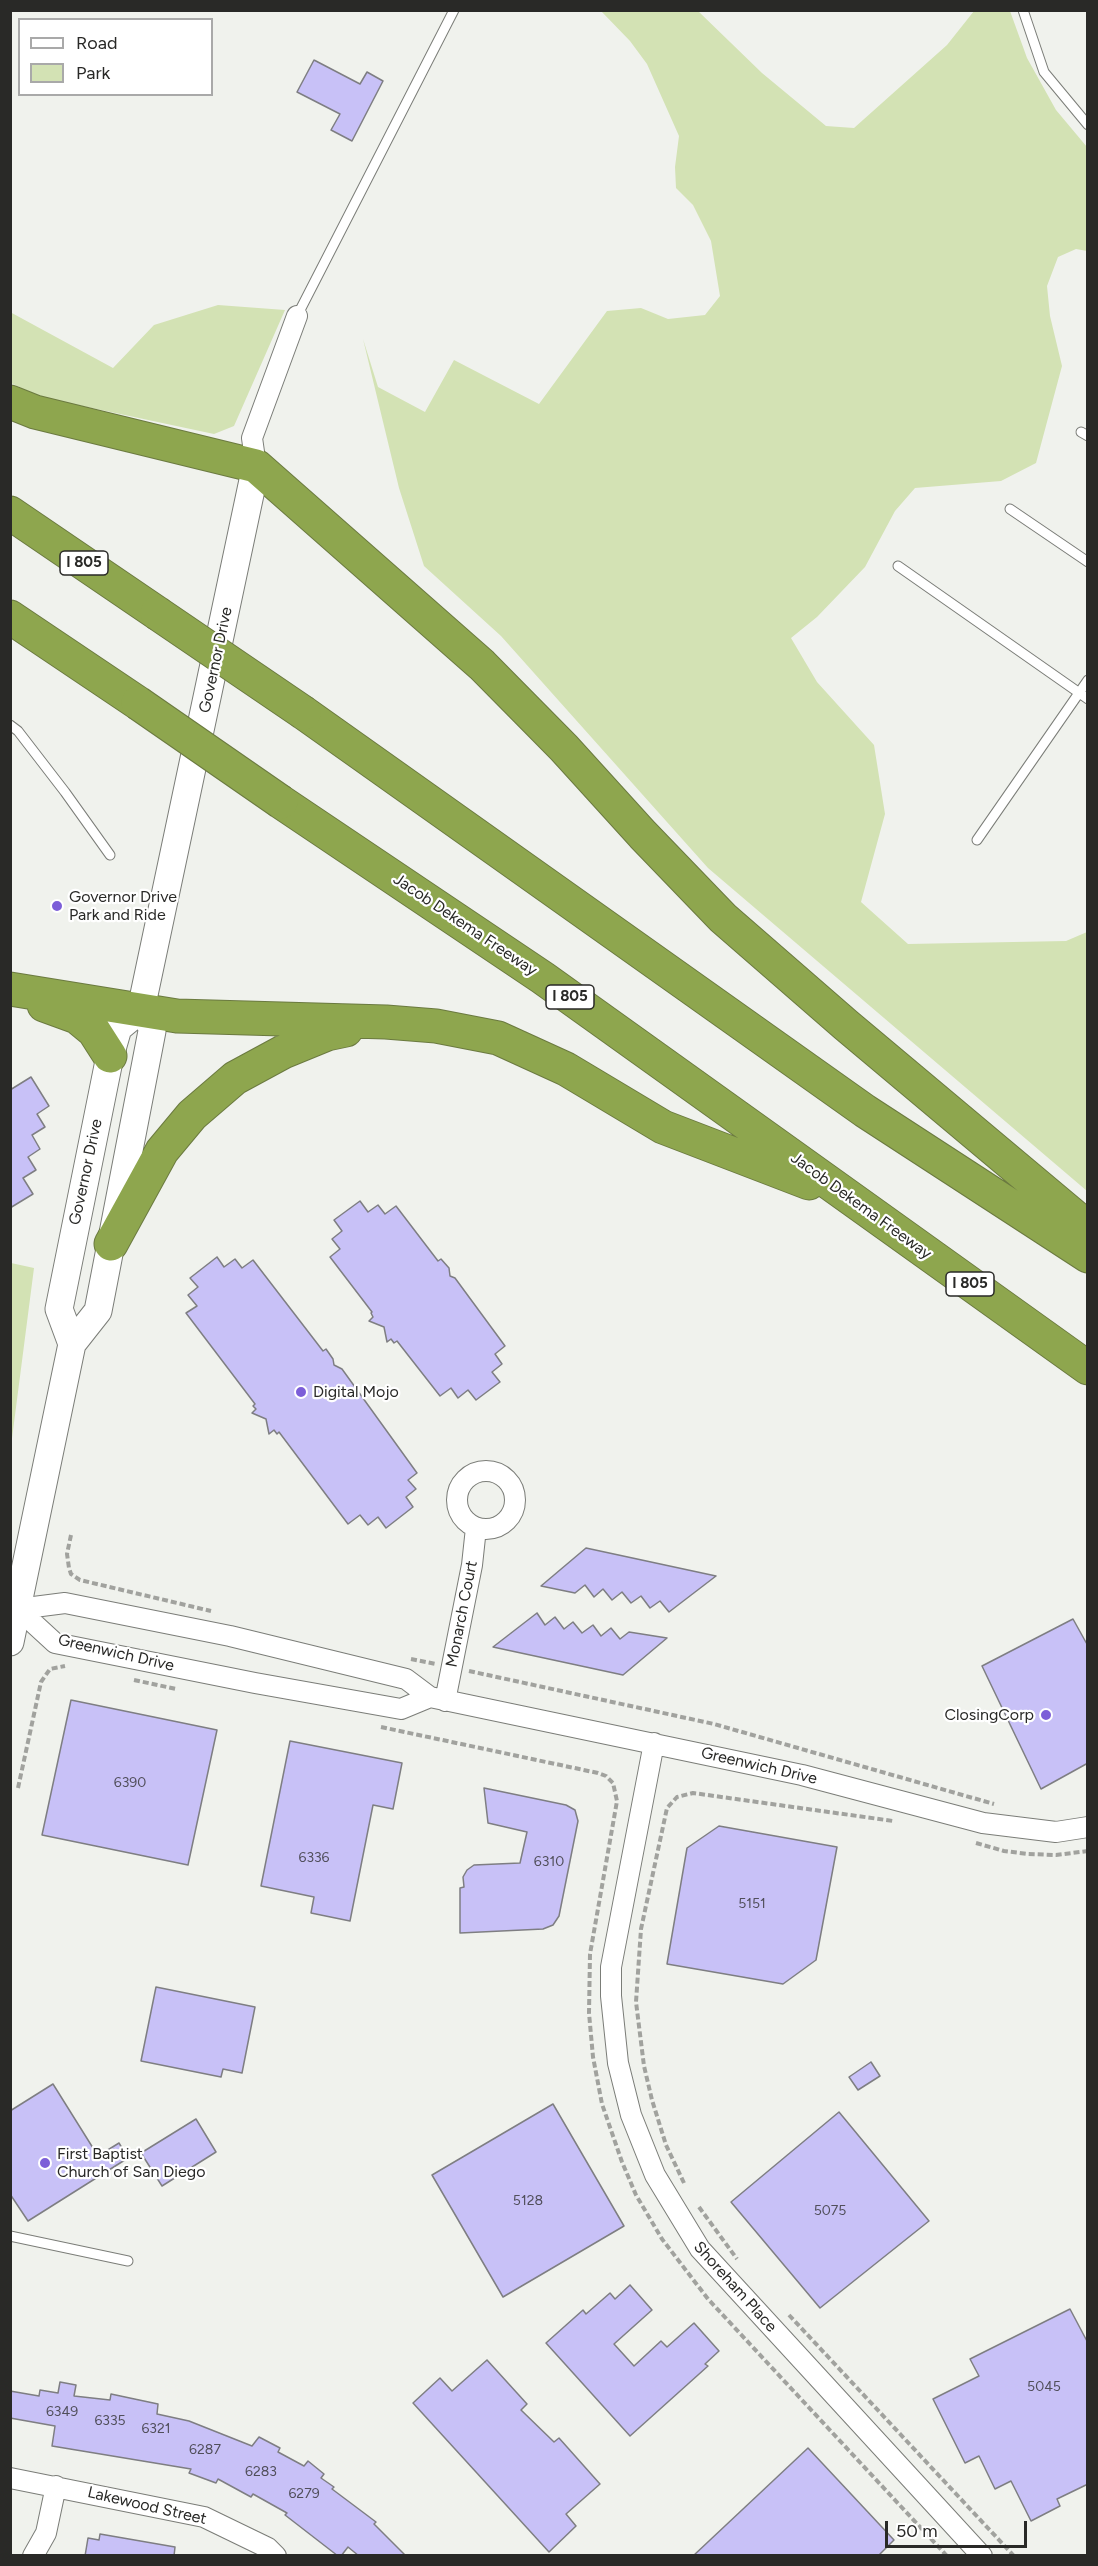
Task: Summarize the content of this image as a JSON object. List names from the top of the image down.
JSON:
{
  "streets": {
    "highway": ["I 805", "Jacob Dekema Freeway"],
    "main road": ["Governor Drive"],
    "street": [
      "Monarch Court",
      "Greenwich Drive",
      "Shoreham Place",
      "Lakewood Street"
    ]
  },
  "crossings": [
    ["Monarch Court", "Greenwich Drive"],
    ["Greenwich Drive", "Shoreham Place"]
  ],
  "places": [
    "Governor Drive Park and Ride",
    "Digital Mojo",
    "ClosingCorp",
    "First Baptist Church of San Diego"
  ],
  "house_numbers": [
    "6390",
    "6336",
    "6310",
    "5151",
    "5128",
    "5075",
    "5045",
    "6349",
    "6335",
    "6321",
    "6287",
    "6283",
    "6279"
  ],
  "legend": ["Road", "Park"],
  "scale_bar": "50 m"
}
